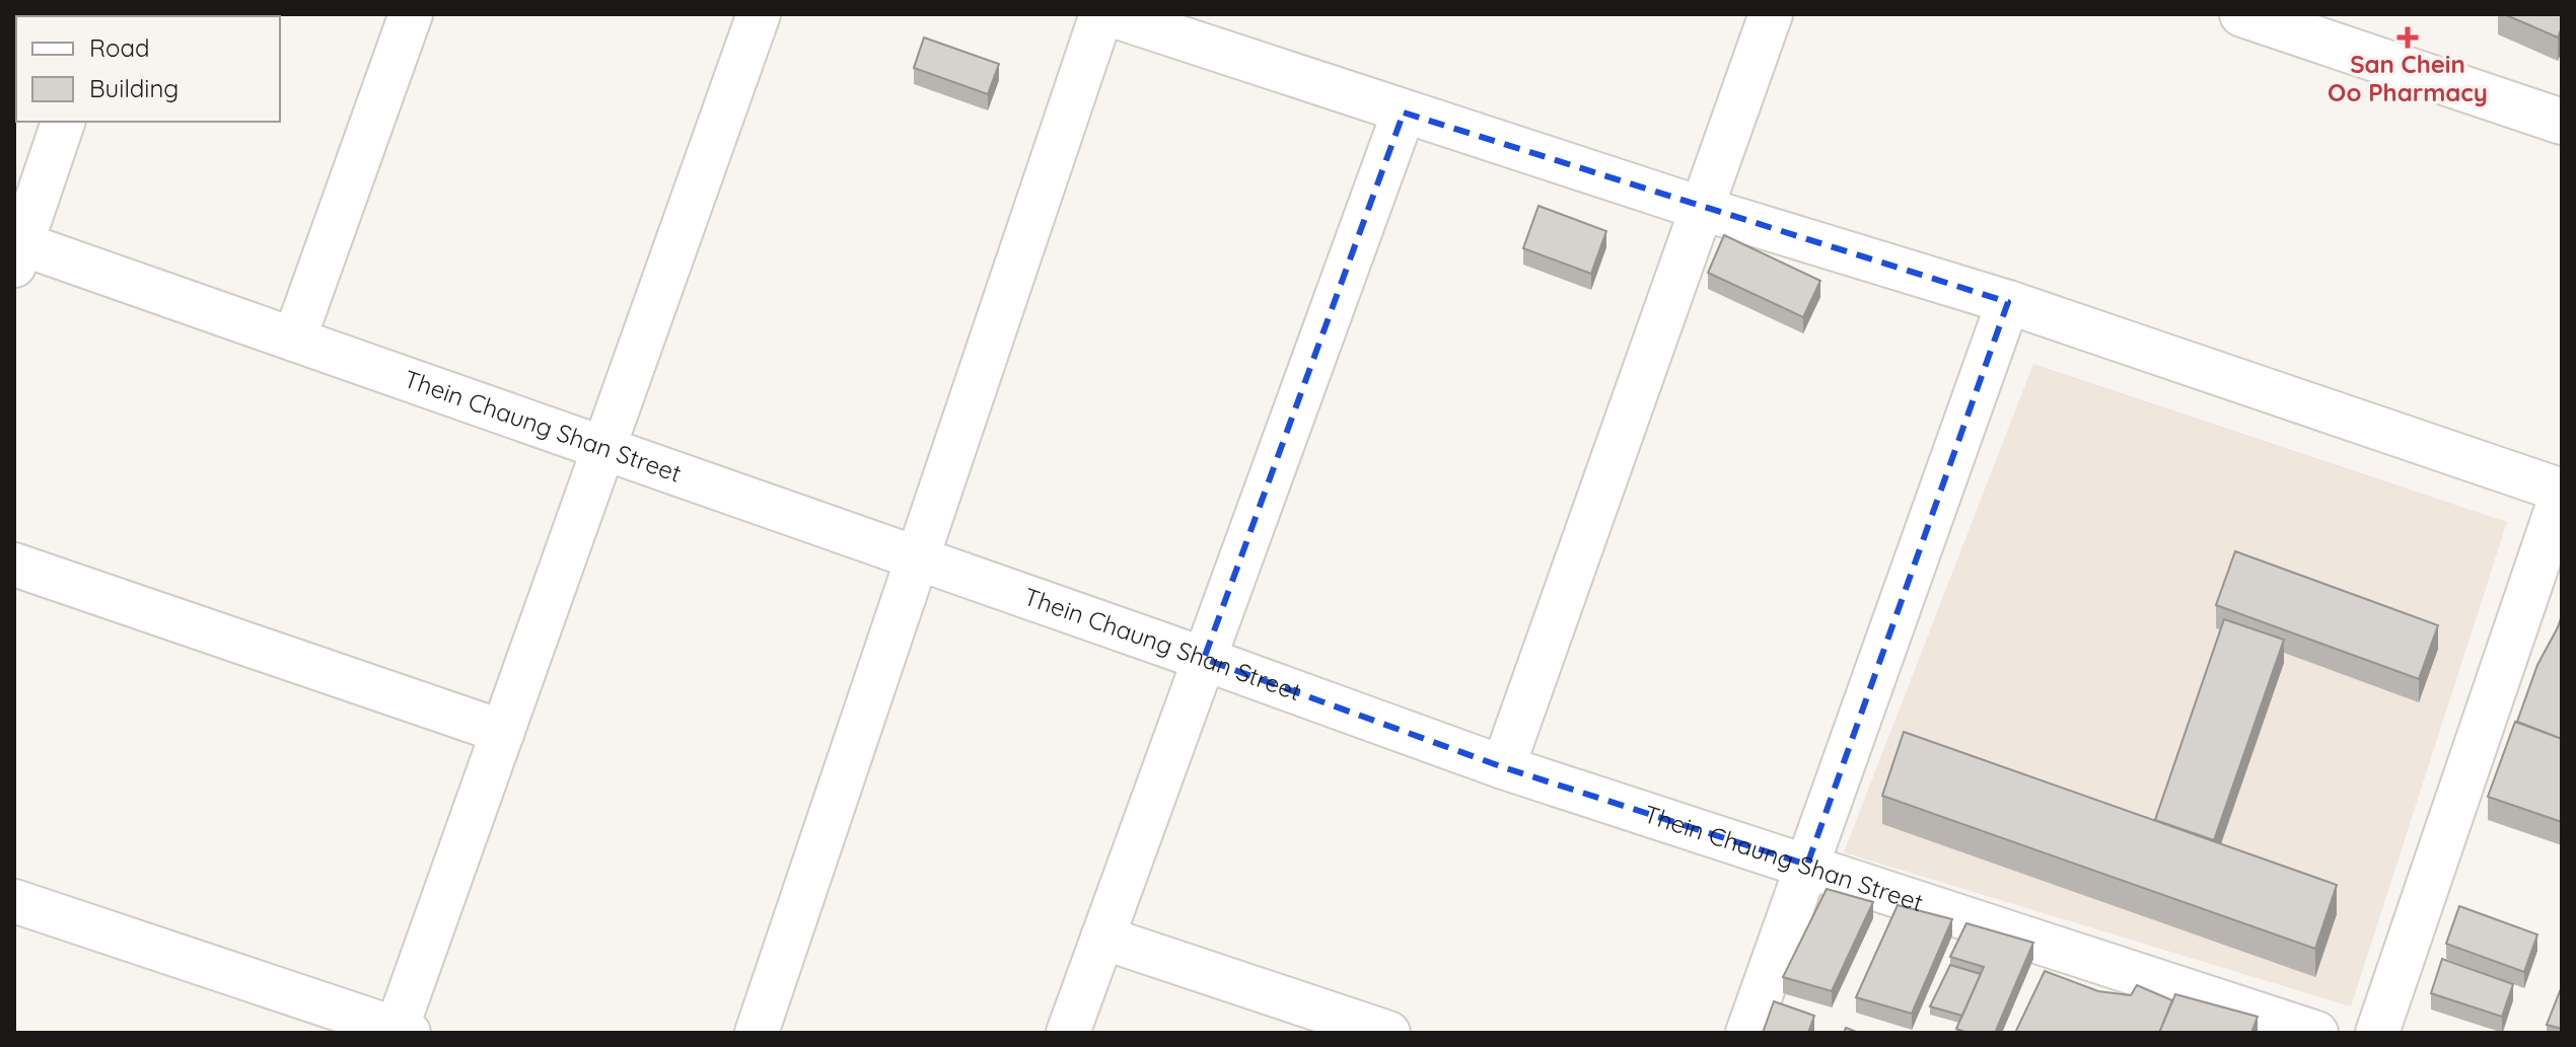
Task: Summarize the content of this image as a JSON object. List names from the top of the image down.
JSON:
{
  "streets": {
    "street": ["Thein Chaung Shan Street"]
  },
  "places": {
    "health": ["San Chein Oo Pharmacy"]
  },
  "legend": ["Road", "Building"]
}
